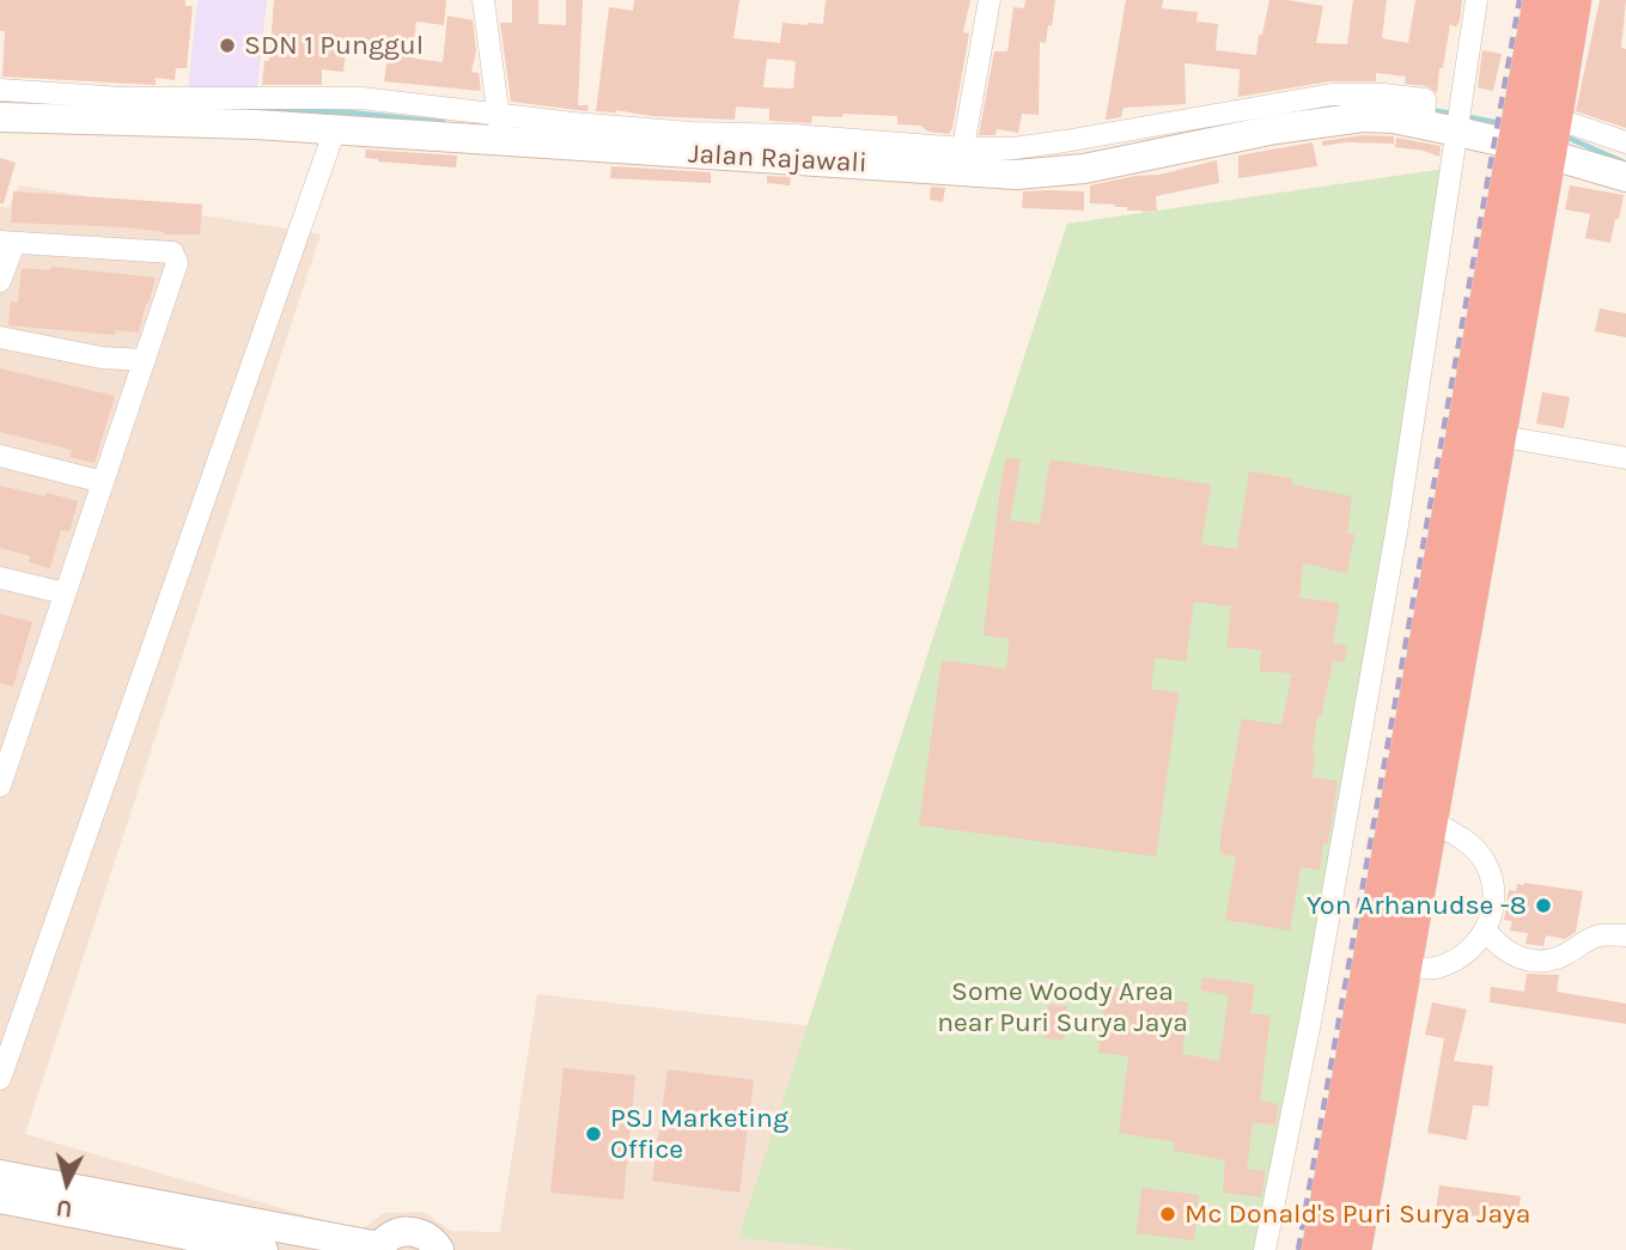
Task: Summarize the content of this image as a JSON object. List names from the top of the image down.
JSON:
{
  "streets": {
    "street": ["Jalan Rajawali"]
  },
  "parks": ["Some Woody Area near Puri Surya Jaya"],
  "places": [
    "SDN 1 Punggul",
    "Yon Arhanudse -8",
    "PSJ Marketing Office",
    "Mc Donald's Puri Surya Jaya"
  ],
  "north": "bottom"
}
